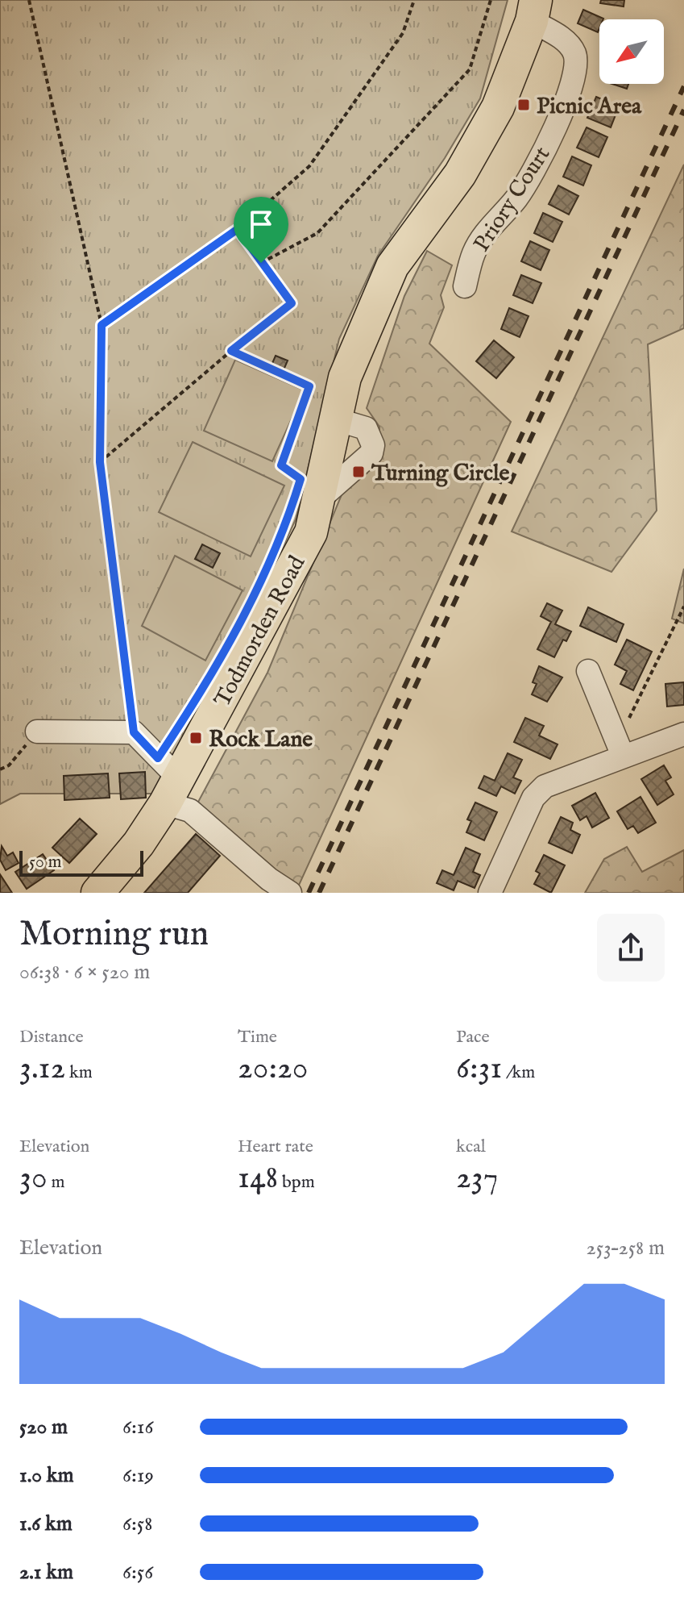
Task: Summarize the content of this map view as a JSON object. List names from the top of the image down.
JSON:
{
  "streets": {
    "highway": ["Todmorden Road"],
    "street": ["Priory Court"]
  },
  "crossings": [
    ["Priory Court", "Todmorden Road"]
  ],
  "places": {
    "transit": ["Picnic Area", "Turning Circle", "Rock Lane"]
  },
  "scale_bar": "50 m",
  "north": "bottom left",
  "page": {
    "scale": "50 m",
    "heading": ["Morning run", "06:38 · 6 × 520 m"],
    "stats": [
      ["Distance", "3.12 km"],
      ["Time", "20:20"],
      ["Pace", "6:31 /km"],
      ["Elevation", "30 m"],
      ["Heart rate", "148 bpm"],
      ["kcal", "237"]
    ],
    "chart": ["Elevation", "253–258 m"],
    "list": [
      {
        "name": "520 m",
        "note": "6:16"
      },
      {
        "name": "1.0 km",
        "note": "6:19"
      },
      {
        "name": "1.6 km",
        "note": "6:58"
      },
      {
        "name": "2.1 km",
        "note": "6:56"
      }
    ]
  }
}
